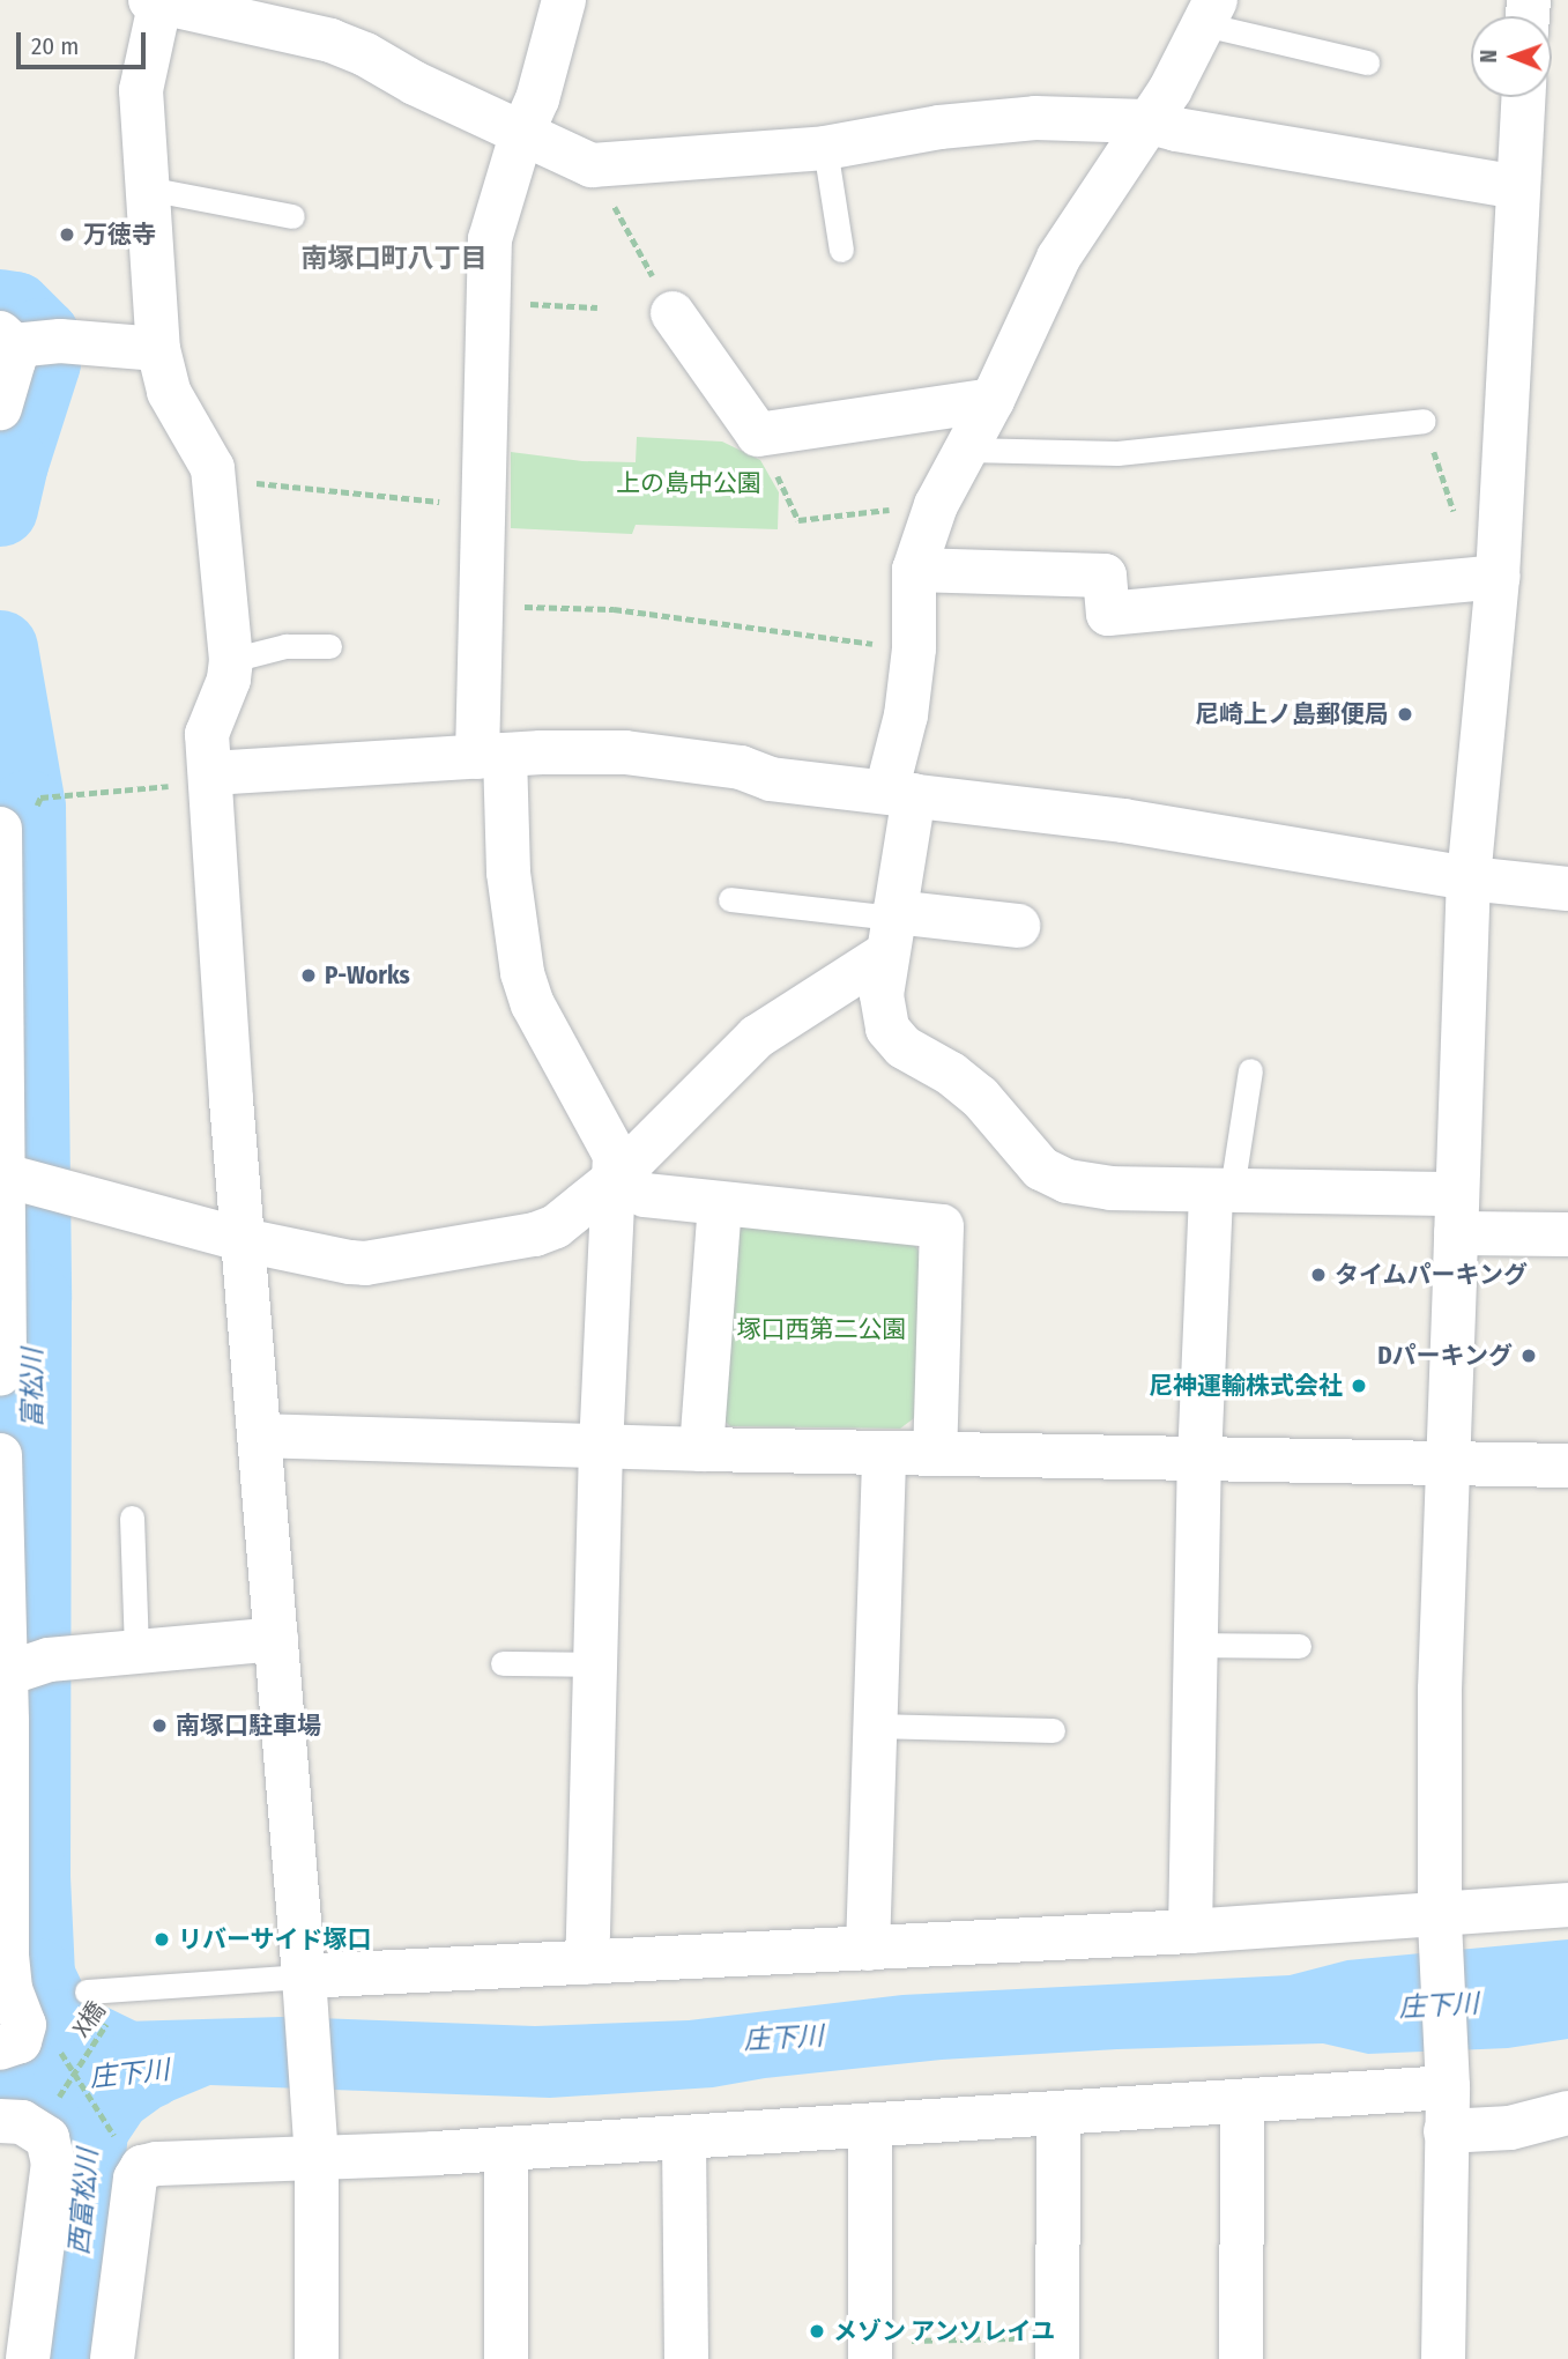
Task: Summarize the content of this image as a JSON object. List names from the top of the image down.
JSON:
{
  "streets": {
    "path": ["X橋"]
  },
  "districts": ["南塚口町八丁目"],
  "water": ["富松川", "庄下川", "西富松川"],
  "parks": ["上の島中公園", "塚口西第二公園"],
  "places": [
    "万徳寺",
    "尼崎上ノ島郵便局",
    "P-Works",
    "タイムパーキング",
    "Dパーキング",
    "尼神運輸株式会社",
    "南塚口駐車場",
    "リバーサイド塚口",
    "メゾン アンソレイユ"
  ],
  "scale_bar": "20 m",
  "north": "left"
}
